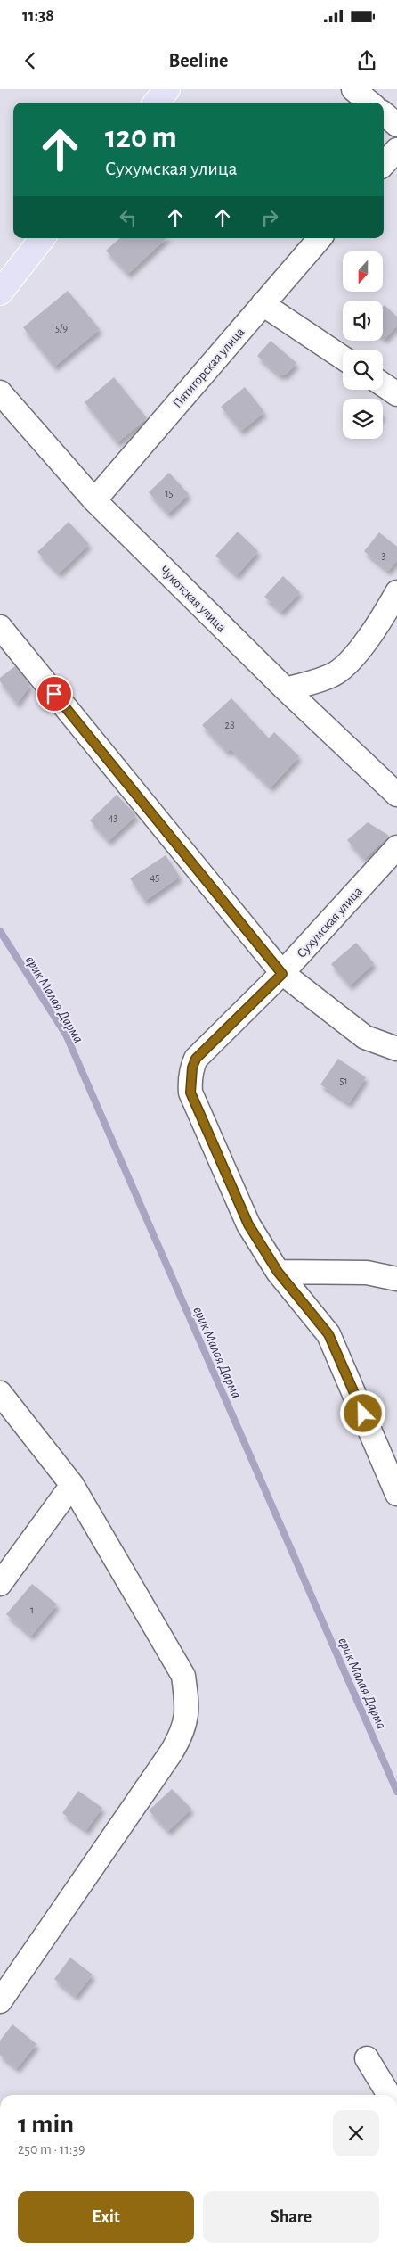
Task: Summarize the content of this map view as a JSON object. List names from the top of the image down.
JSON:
{
  "streets": {
    "street": ["Пятигорская улица", "Чукотская улица", "Сухумская улица"]
  },
  "crossings": [
    ["Пятигорская улица", "Чукотская улица"]
  ],
  "water": ["ерик Малая Дарма"],
  "house_numbers": [
    "5/9",
    "15",
    "3",
    "28",
    "43",
    "45",
    "51",
    "1"
  ],
  "north": "bottom",
  "page": {
    "status": "11:38",
    "header": "Beeline",
    "turn": ["120 m", "Сухумская улица"],
    "heading": ["1 min", "250 m · 11:39"],
    "buttons": ["Exit", "Share"]
  }
}
